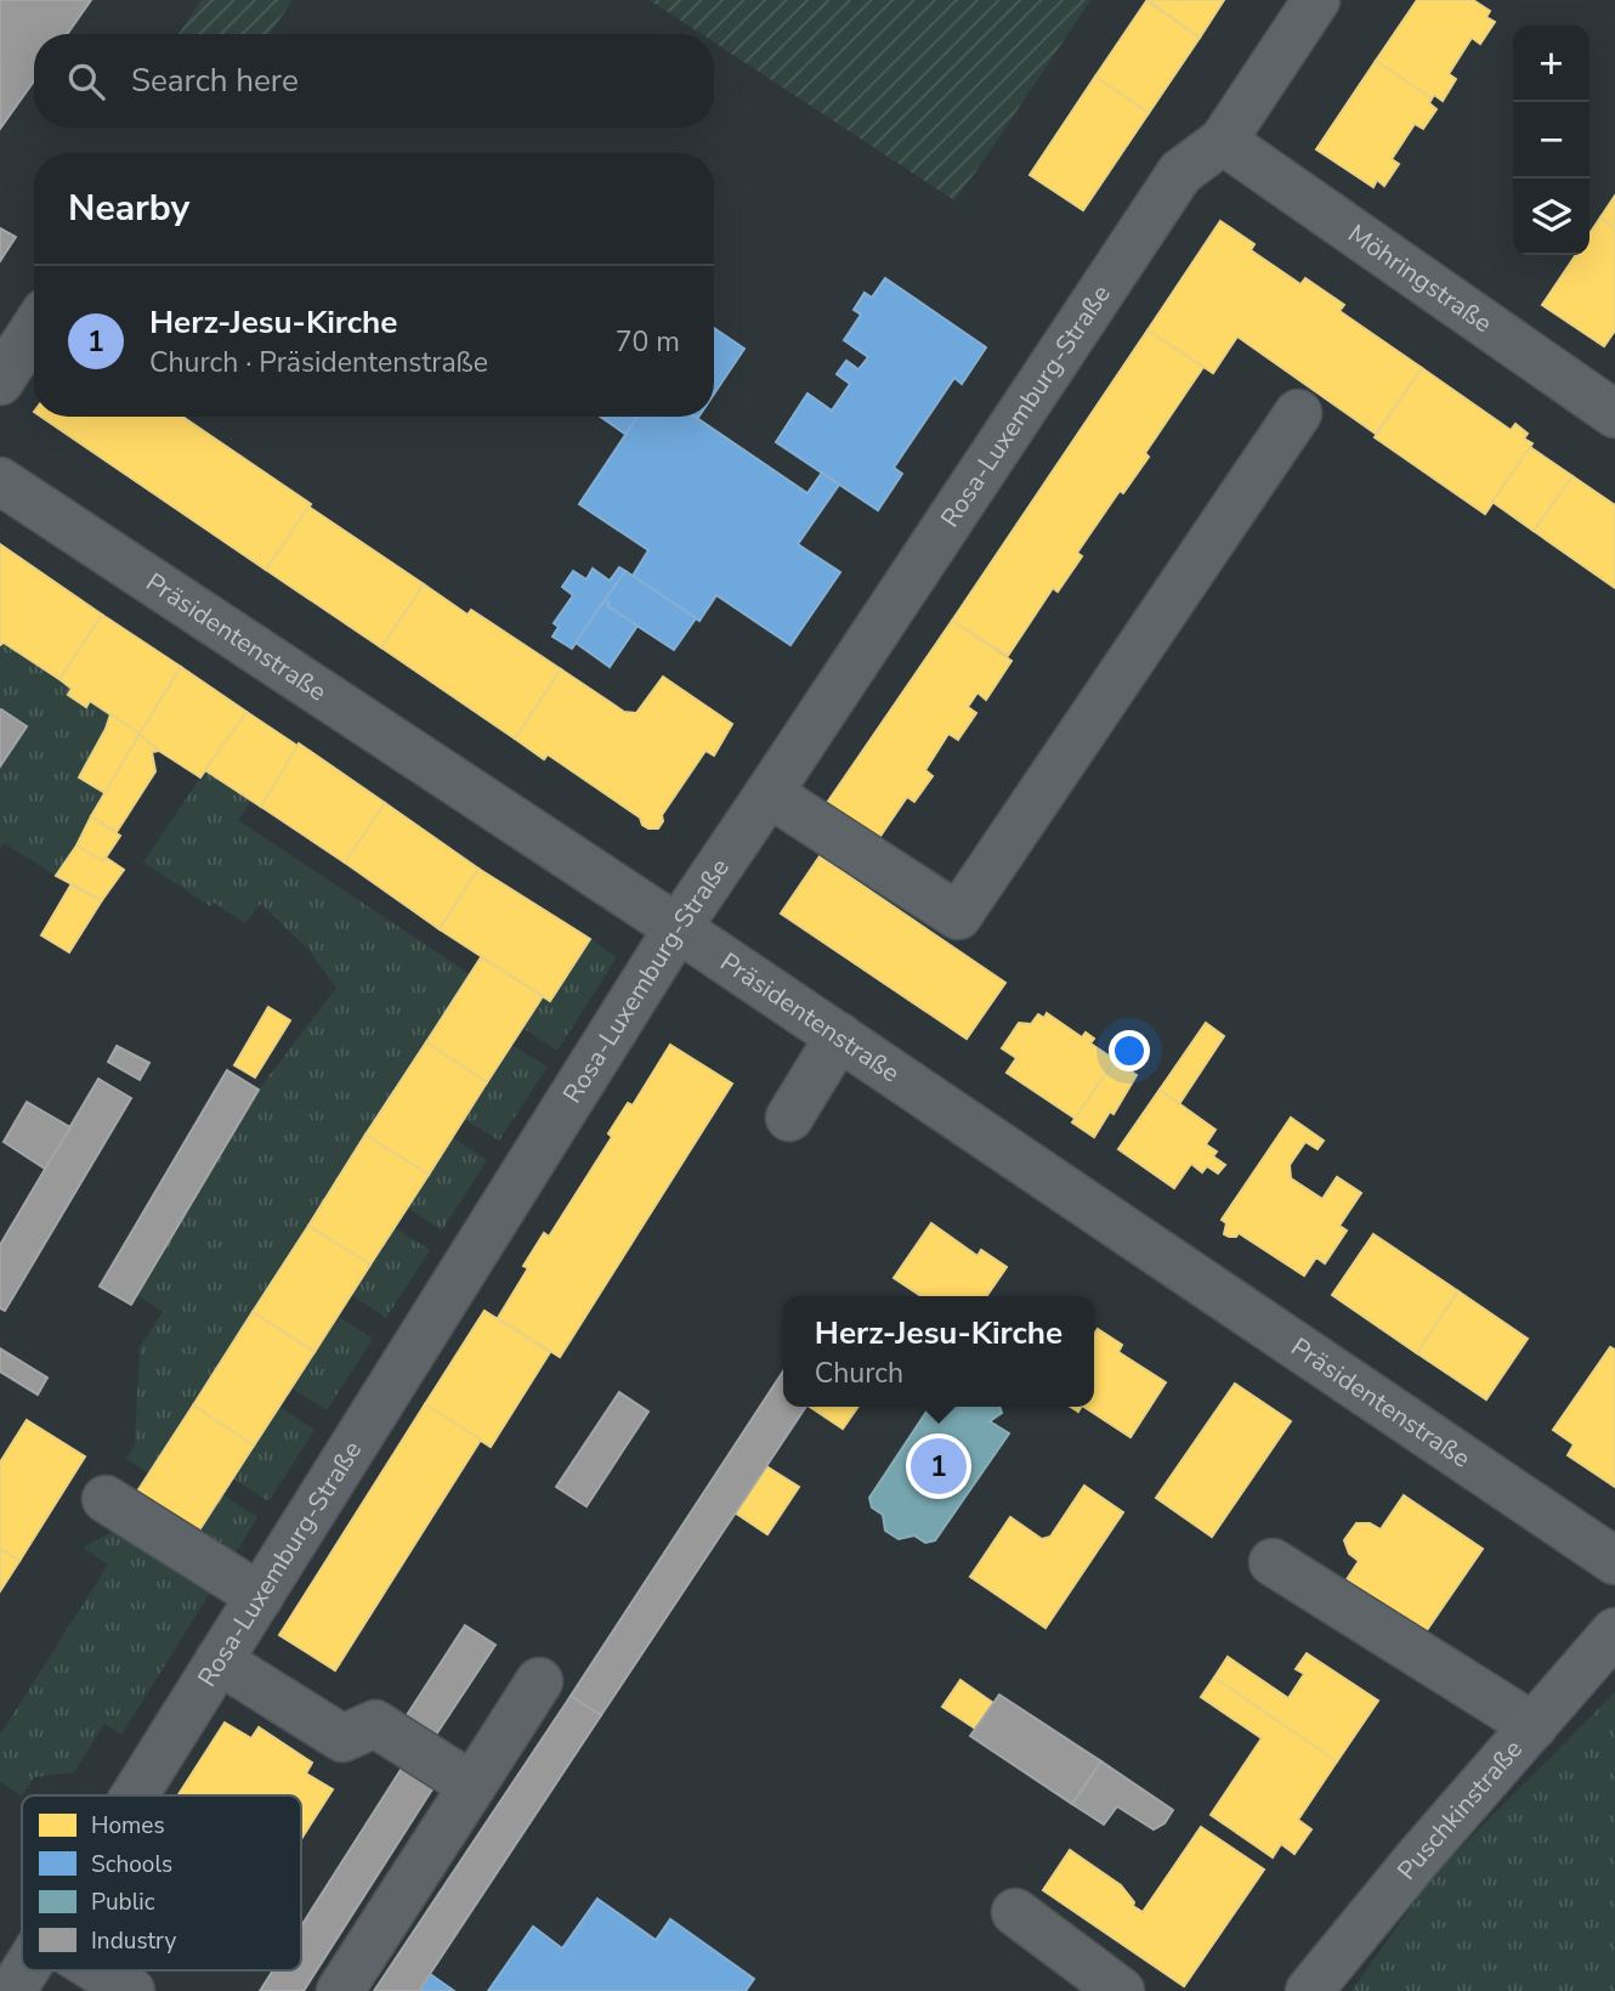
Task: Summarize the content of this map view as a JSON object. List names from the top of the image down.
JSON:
{
  "streets": {
    "main road": ["Puschkinstraße"],
    "street": ["Möhringstraße", "Rosa-Luxemburg-Straße", "Präsidentenstraße"]
  },
  "crossings": [
    ["Möhringstraße", "Rosa-Luxemburg-Straße"],
    ["Rosa-Luxemburg-Straße", "Präsidentenstraße"]
  ],
  "legend": [
    "Homes",
    "Schools",
    "Public",
    "Industry"
  ],
  "page": {
    "map_buttons": ["+", "−"],
    "search": "Search here",
    "heading": "Nearby",
    "list": [
      {
        "mark": "1",
        "name": "Herz-Jesu-Kirche",
        "note": "Church · Präsidentenstraße",
        "value": "70 m"
      }
    ],
    "popup": ["Herz-Jesu-Kirche", "Church"],
    "pins": "1"
  }
}
